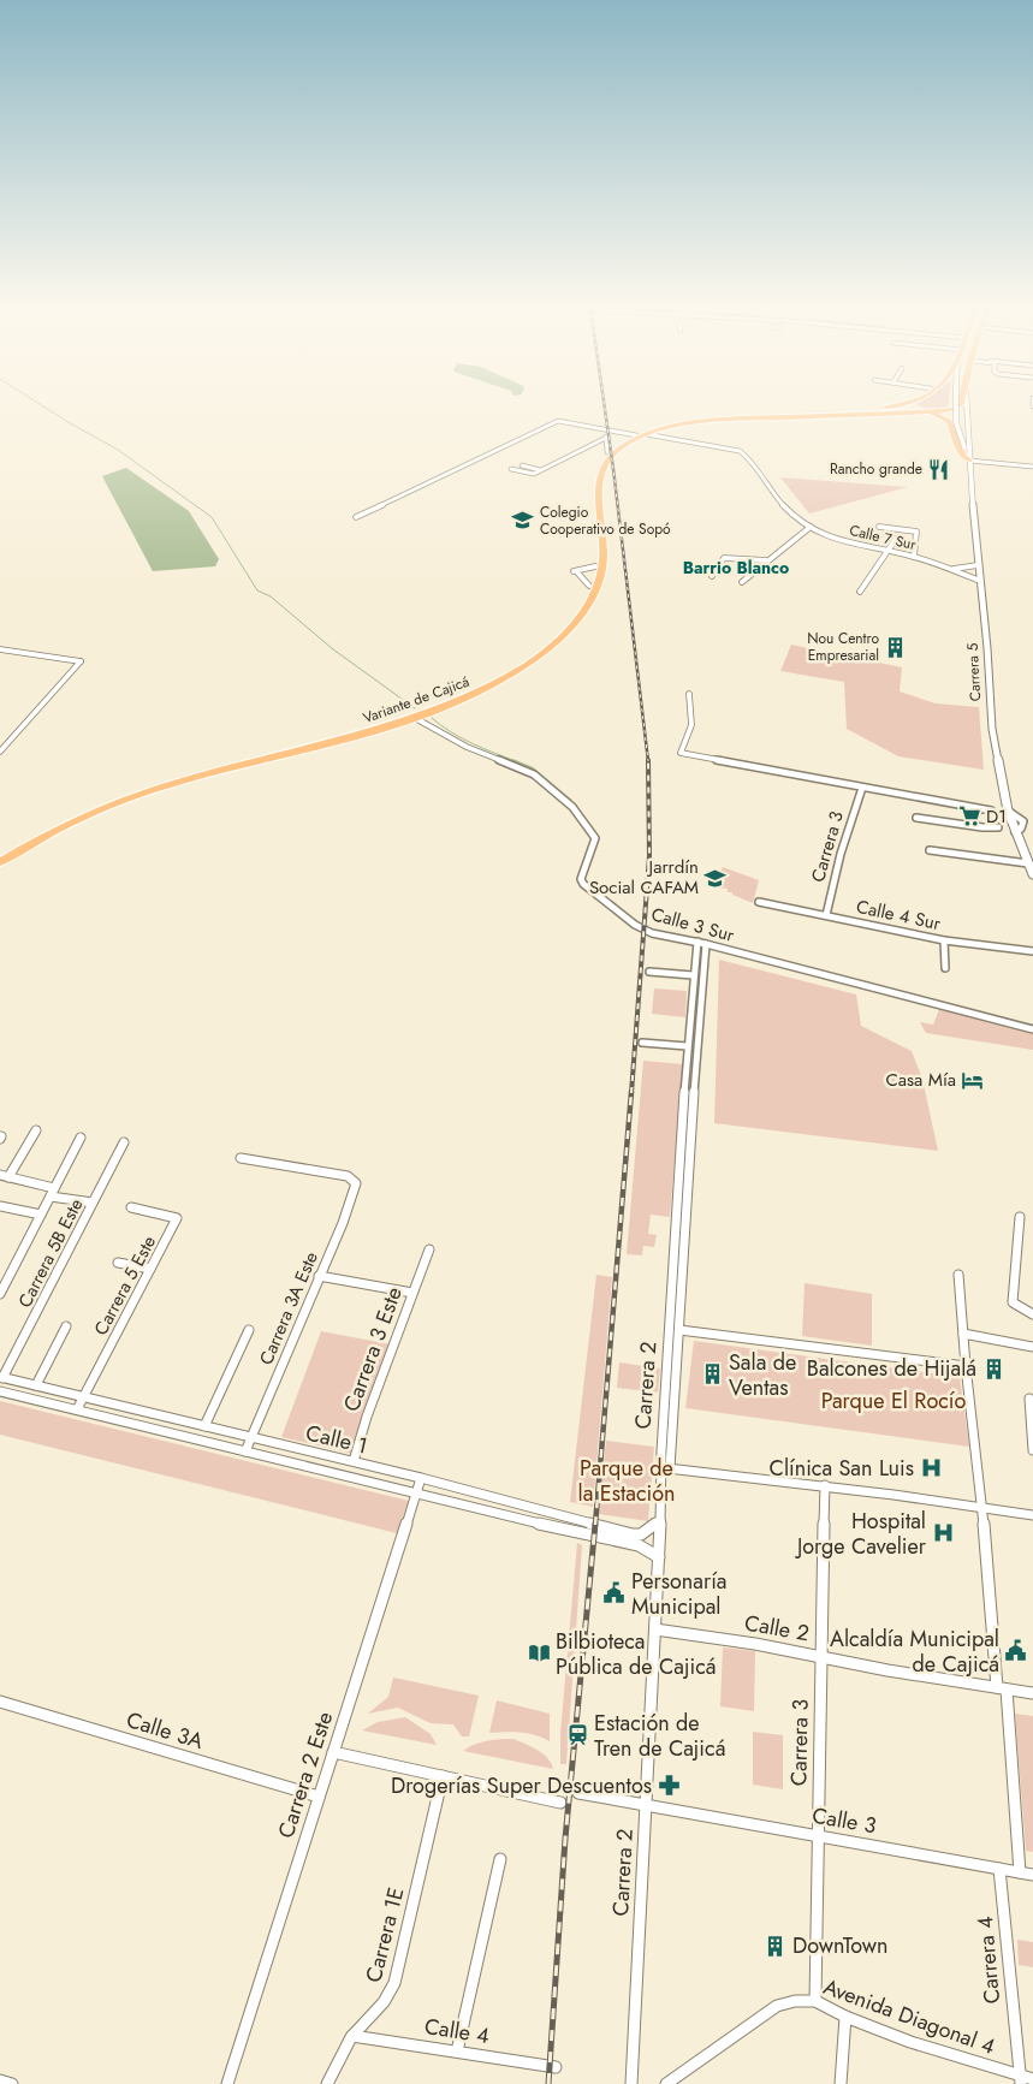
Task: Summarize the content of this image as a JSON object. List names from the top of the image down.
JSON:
{
  "streets": {
    "highway": ["Variante de Cajicá"],
    "main road": ["Carrera 5"],
    "street": [
      "Calle 7 Sur",
      "Carrera 3",
      "Calle 4 Sur",
      "Calle 3 Sur",
      "Carrera 5B Este",
      "Carrera 5 Este",
      "Carrera 3A Este",
      "Carrera 3 Este",
      "Carrera 2",
      "Calle 1",
      "Calle 2",
      "Calle 3A",
      "Carrera 2 Este",
      "Calle 3",
      "Carrera 1E",
      "Carrera 4",
      "Avenida Diagonal 4",
      "Calle 4"
    ]
  },
  "crossings": [
    ["Calle 7 Sur", "Carrera 5"],
    ["Calle 7 Sur", "Variante de Cajicá"],
    ["Variante de Cajicá", "Calle 3 Sur"],
    ["Carrera 3", "Calle 4 Sur"],
    ["Carrera 3", "Calle 2"],
    ["Carrera 3", "Calle 3"],
    ["Carrera 3", "Avenida Diagonal 4"],
    ["Calle 3 Sur", "Carrera 2"],
    ["Carrera 5B Este", "Calle 1"],
    ["Carrera 5 Este", "Calle 1"],
    ["Carrera 3A Este", "Calle 1"],
    ["Carrera 3 Este", "Calle 1"],
    ["Carrera 2", "Calle 1"],
    ["Carrera 2", "Calle 2"],
    ["Carrera 2", "Calle 3"],
    ["Calle 1", "Carrera 2 Este"],
    ["Calle 3A", "Carrera 2 Este"],
    ["Calle 3", "Carrera 4"],
    ["Carrera 1E", "Calle 4"],
    ["Carrera 4", "Avenida Diagonal 4"]
  ],
  "districts": ["Barrio Blanco"],
  "parks": ["Parque El Rocío", "Parque de la Estación"],
  "places": {
    "restaurant": ["Rancho grande"],
    "school or university": ["Colegio Cooperativo de Sopó", "Jarrdín Social CAFAM"],
    "building": [
      "Nou Centro Empresarial",
      "Balcones de Hijalá",
      "Sala de Ventas",
      "DownTown"
    ],
    "supermarket": ["D1"],
    "hotel": ["Casa Mía"],
    "hospital": ["Clínica San Luis", "Hospital Jorge Cavelier"],
    "public building": ["Personaría Municipal", "Alcaldía Municipal de Cajicá"],
    "library": ["Bilbioteca Pública de Cajicá"],
    "station": ["Estación de Tren de Cajicá"],
    "pharmacy": ["Drogerías Super Descuentos"]
  }
}
